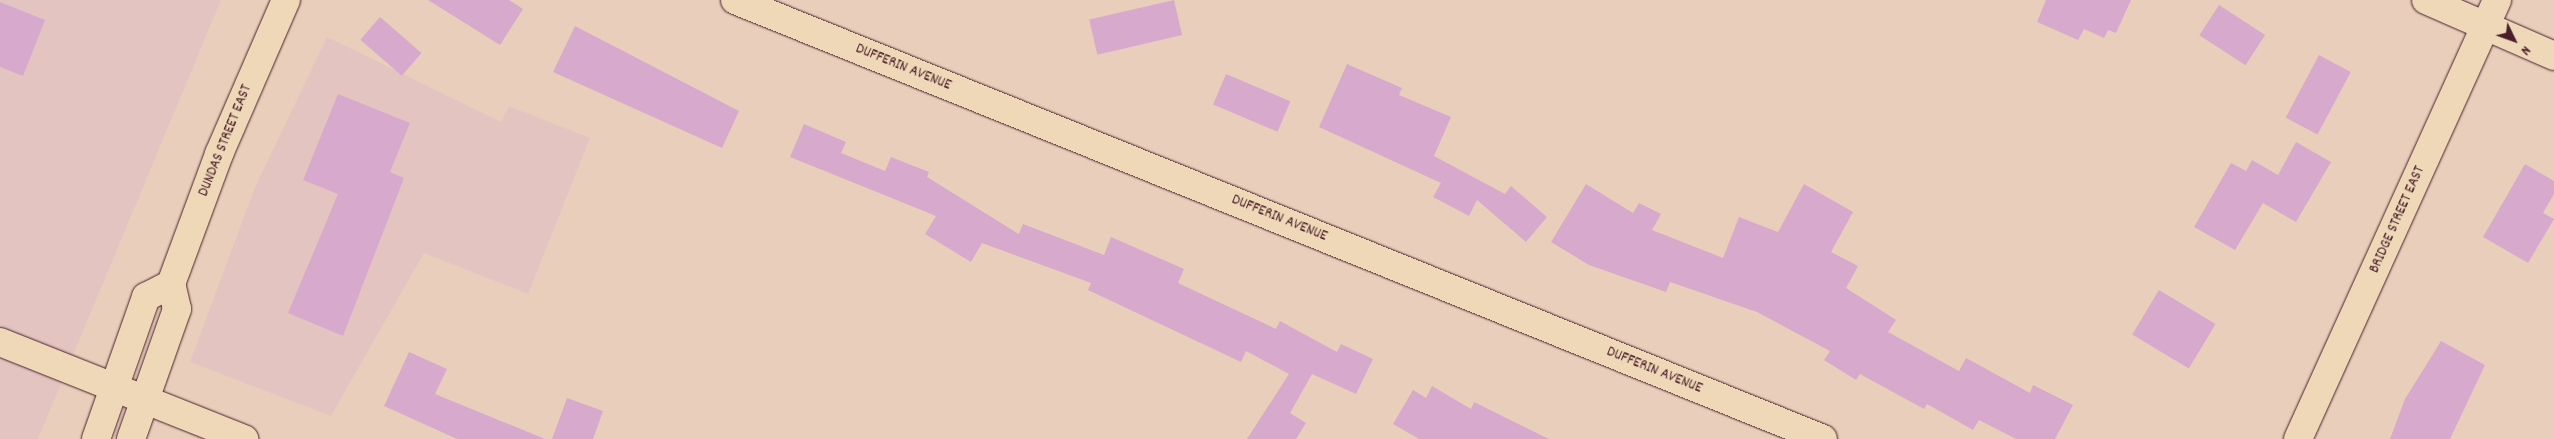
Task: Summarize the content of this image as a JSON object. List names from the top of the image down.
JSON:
{
  "streets": {
    "street": ["DUFFERIN AVENUE", "DUNDAS STREET EAST", "BRIDGE STREET EAST"]
  },
  "north": "bottom right"
}
